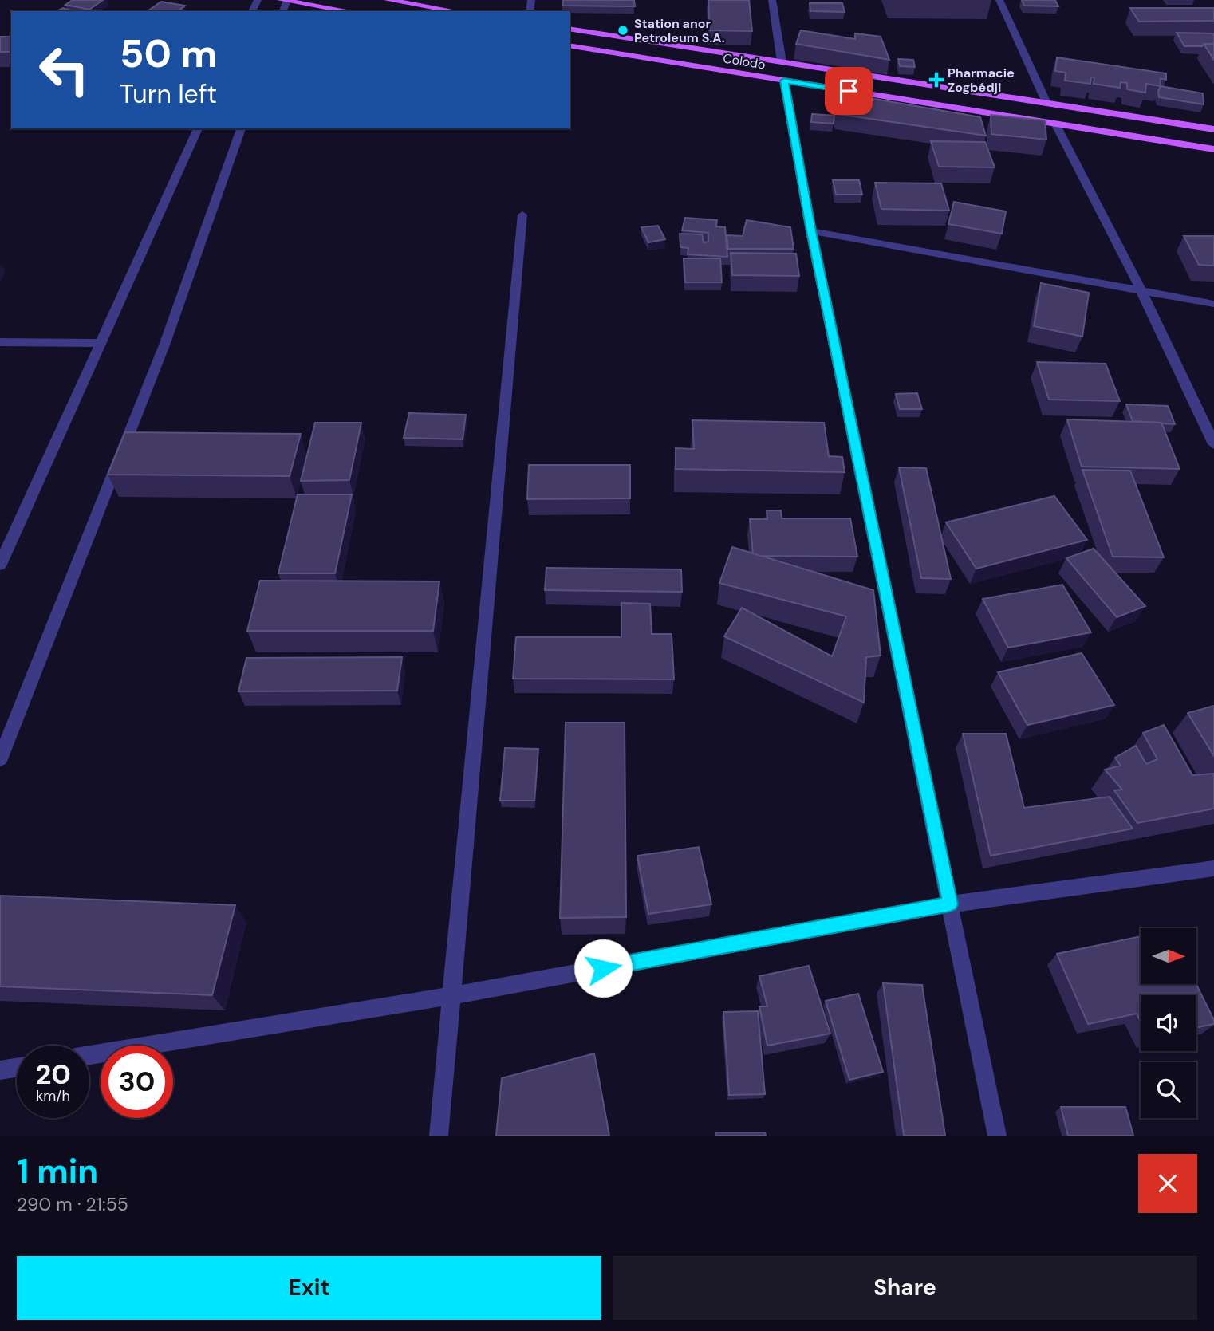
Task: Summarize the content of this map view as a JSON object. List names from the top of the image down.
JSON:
{
  "streets": {
    "main road": ["Colodo"]
  },
  "places": {
    "other": ["Station anor Petroleum S.A."],
    "health": ["Pharmacie Zogbédji"]
  },
  "north": "right",
  "page": {
    "turn": ["50 m", "Turn left"],
    "speed": "20 km/h",
    "limit": "30",
    "heading": ["1 min", "290 m · 21:55"],
    "buttons": ["Exit", "Share"]
  }
}
